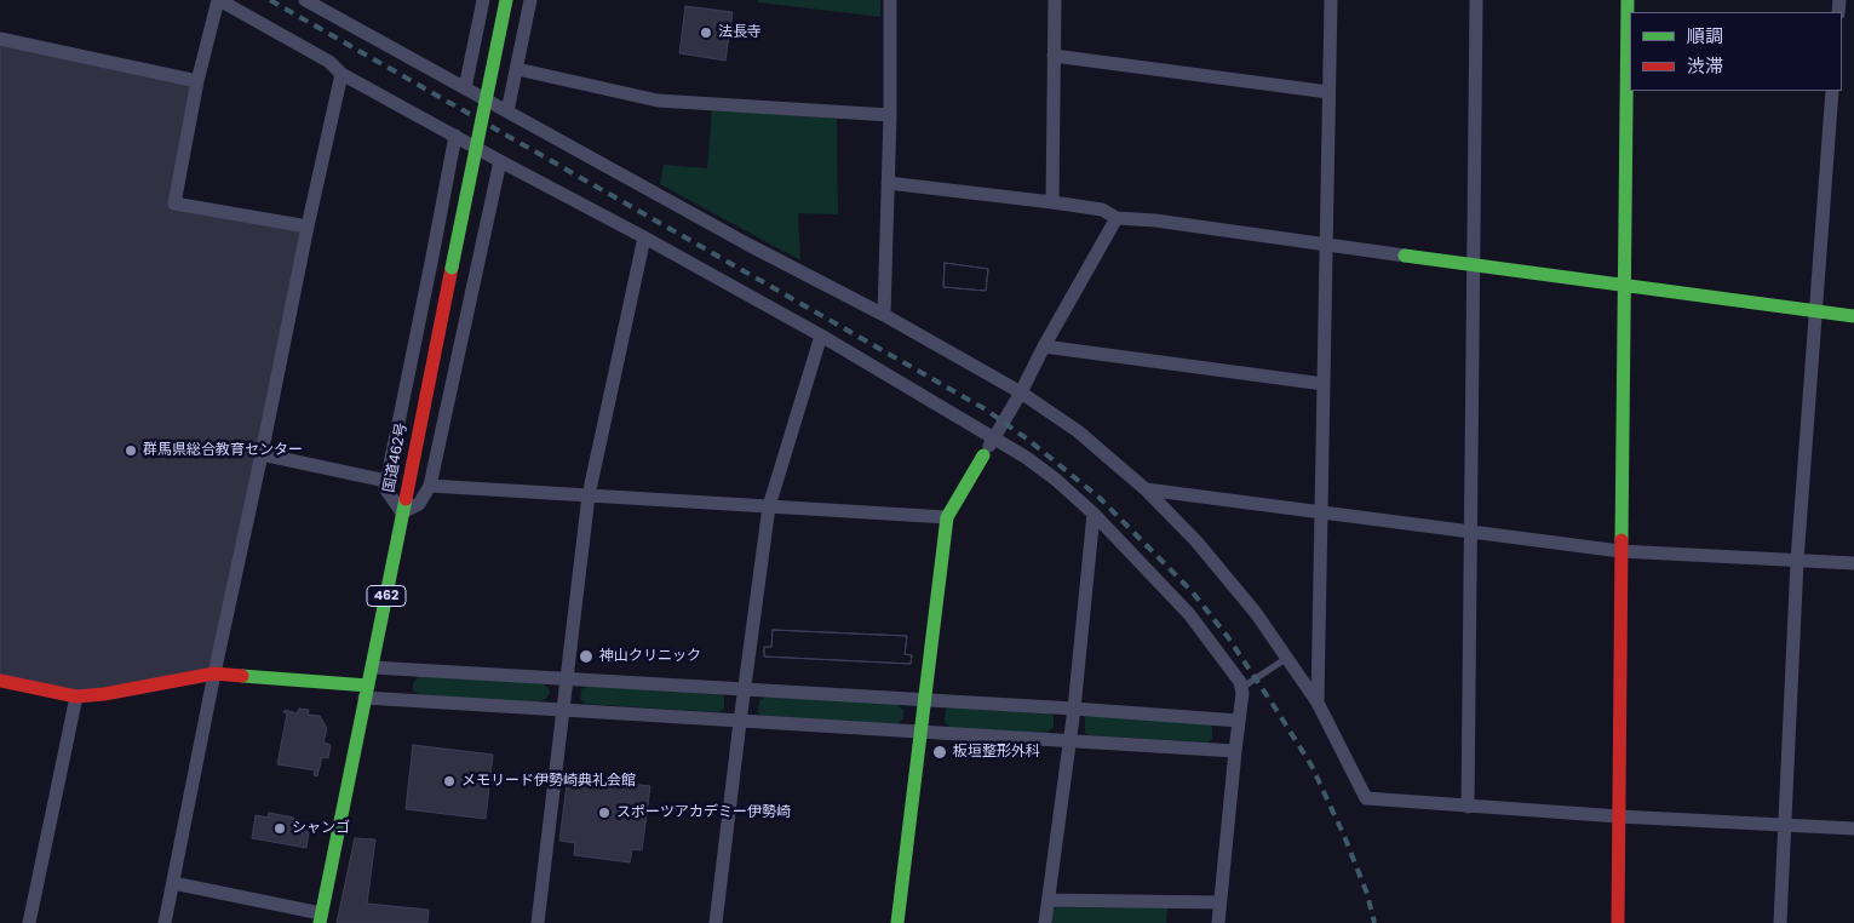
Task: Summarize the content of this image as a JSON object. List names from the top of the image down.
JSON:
{
  "streets": {
    "main road": ["国道462号", "462"]
  },
  "places": [
    "法長寺",
    "群馬県総合教育センター",
    "神山クリニック",
    "板垣整形外科",
    "メモリード伊勢崎典礼会館",
    "スポーツアカデミー伊勢崎",
    "シャンゴ"
  ],
  "legend": ["順調", "渋滞"]
}
